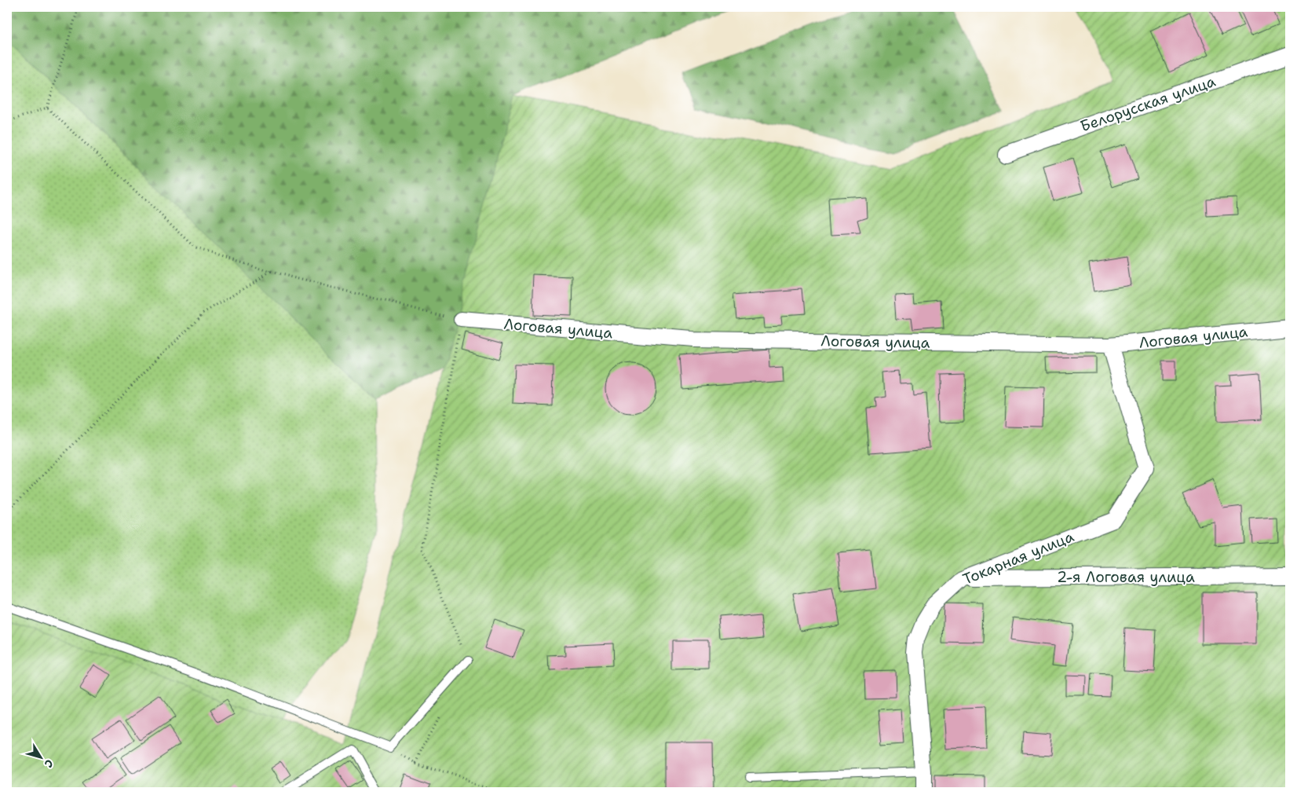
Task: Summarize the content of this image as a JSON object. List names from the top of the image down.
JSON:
{
  "streets": {
    "street": [
      "Белорусская улица",
      "Логовая улица",
      "Токарная улица",
      "2-я Логовая улица"
    ]
  },
  "crossings": [
    ["Логовая улица", "Токарная улица"],
    ["Токарная улица", "2-я Логовая улица"]
  ],
  "north": "bottom right"
}
